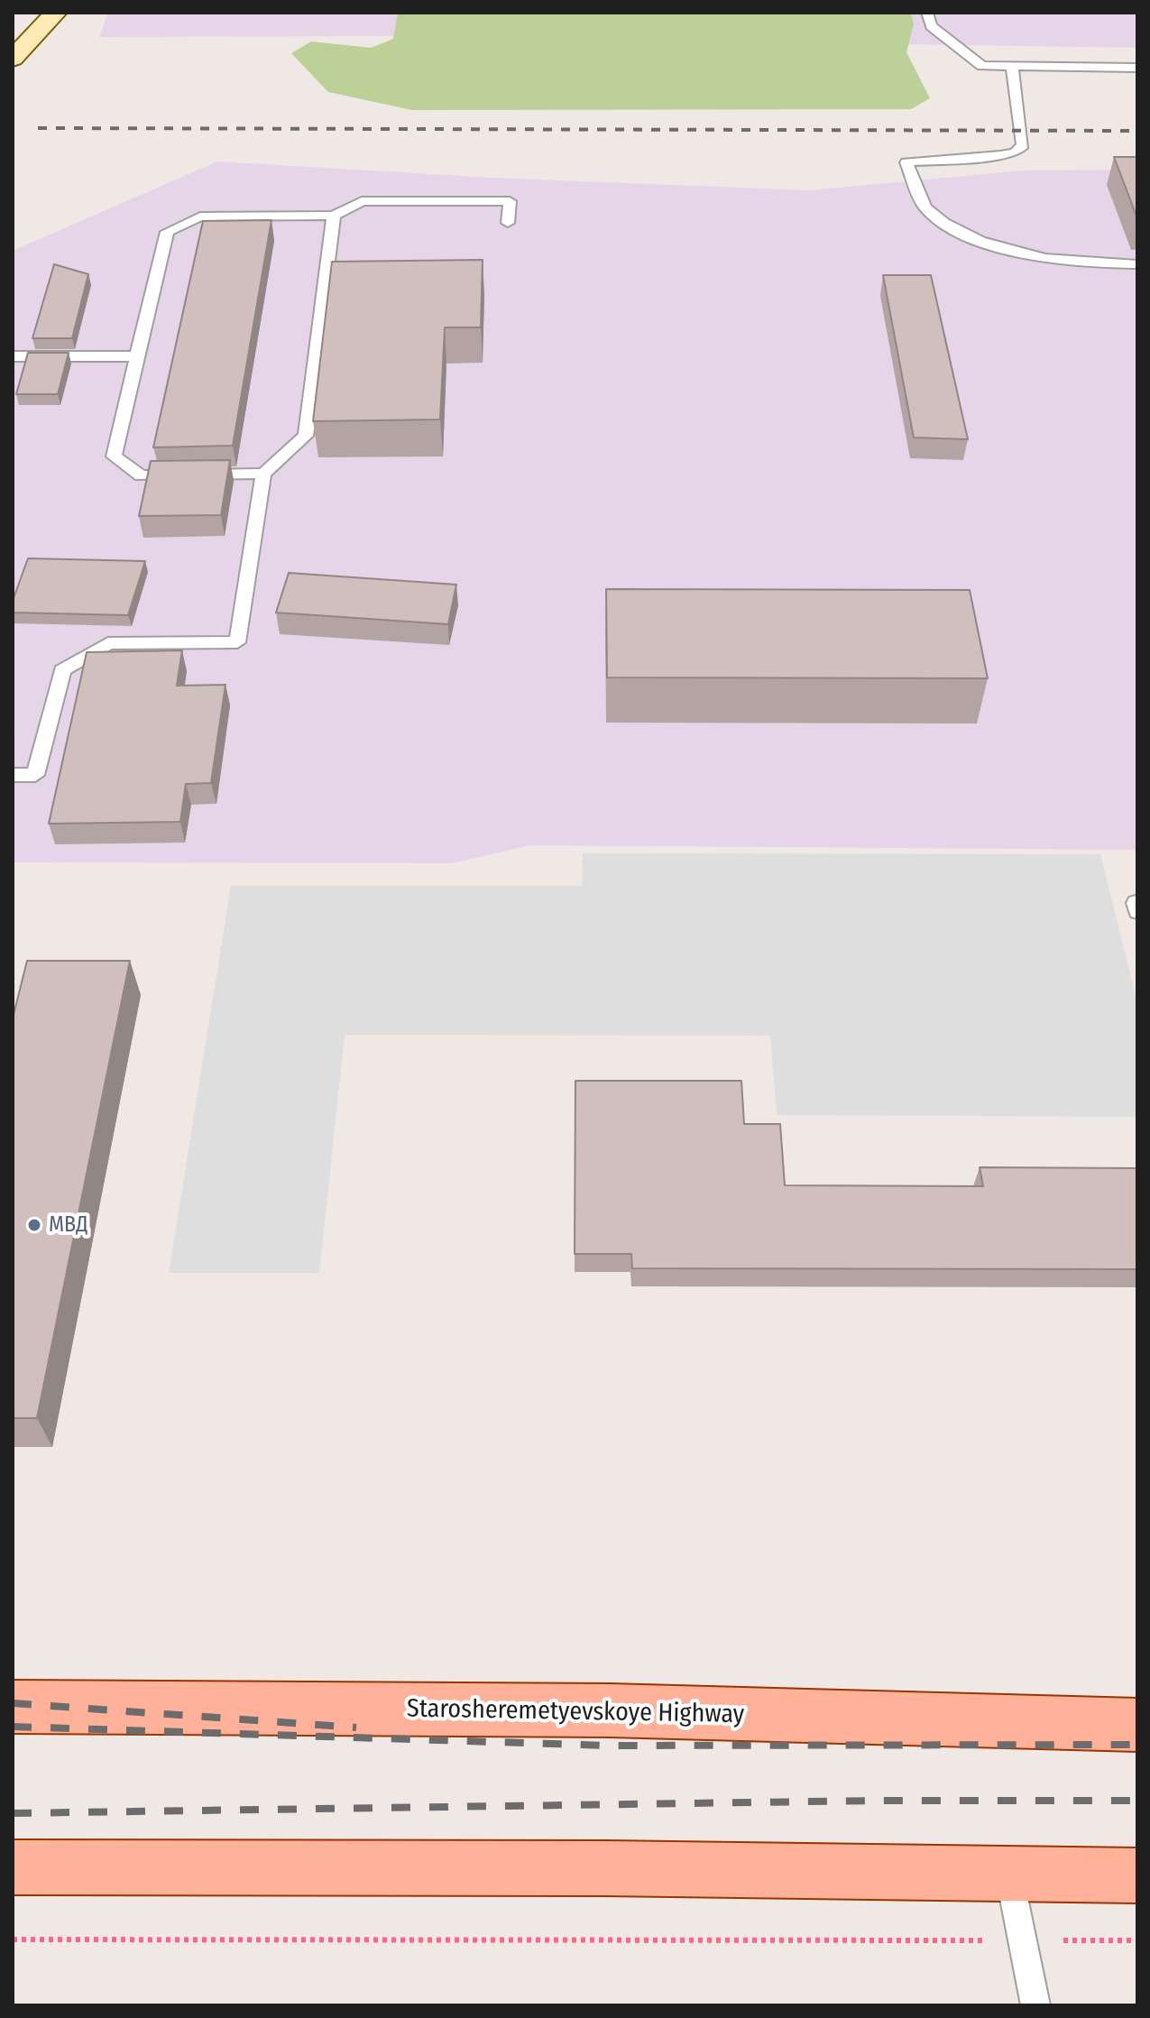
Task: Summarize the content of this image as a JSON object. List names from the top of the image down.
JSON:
{
  "streets": {
    "main road": ["Starosheremetyevskoye Highway"]
  },
  "places": ["МВД"]
}
